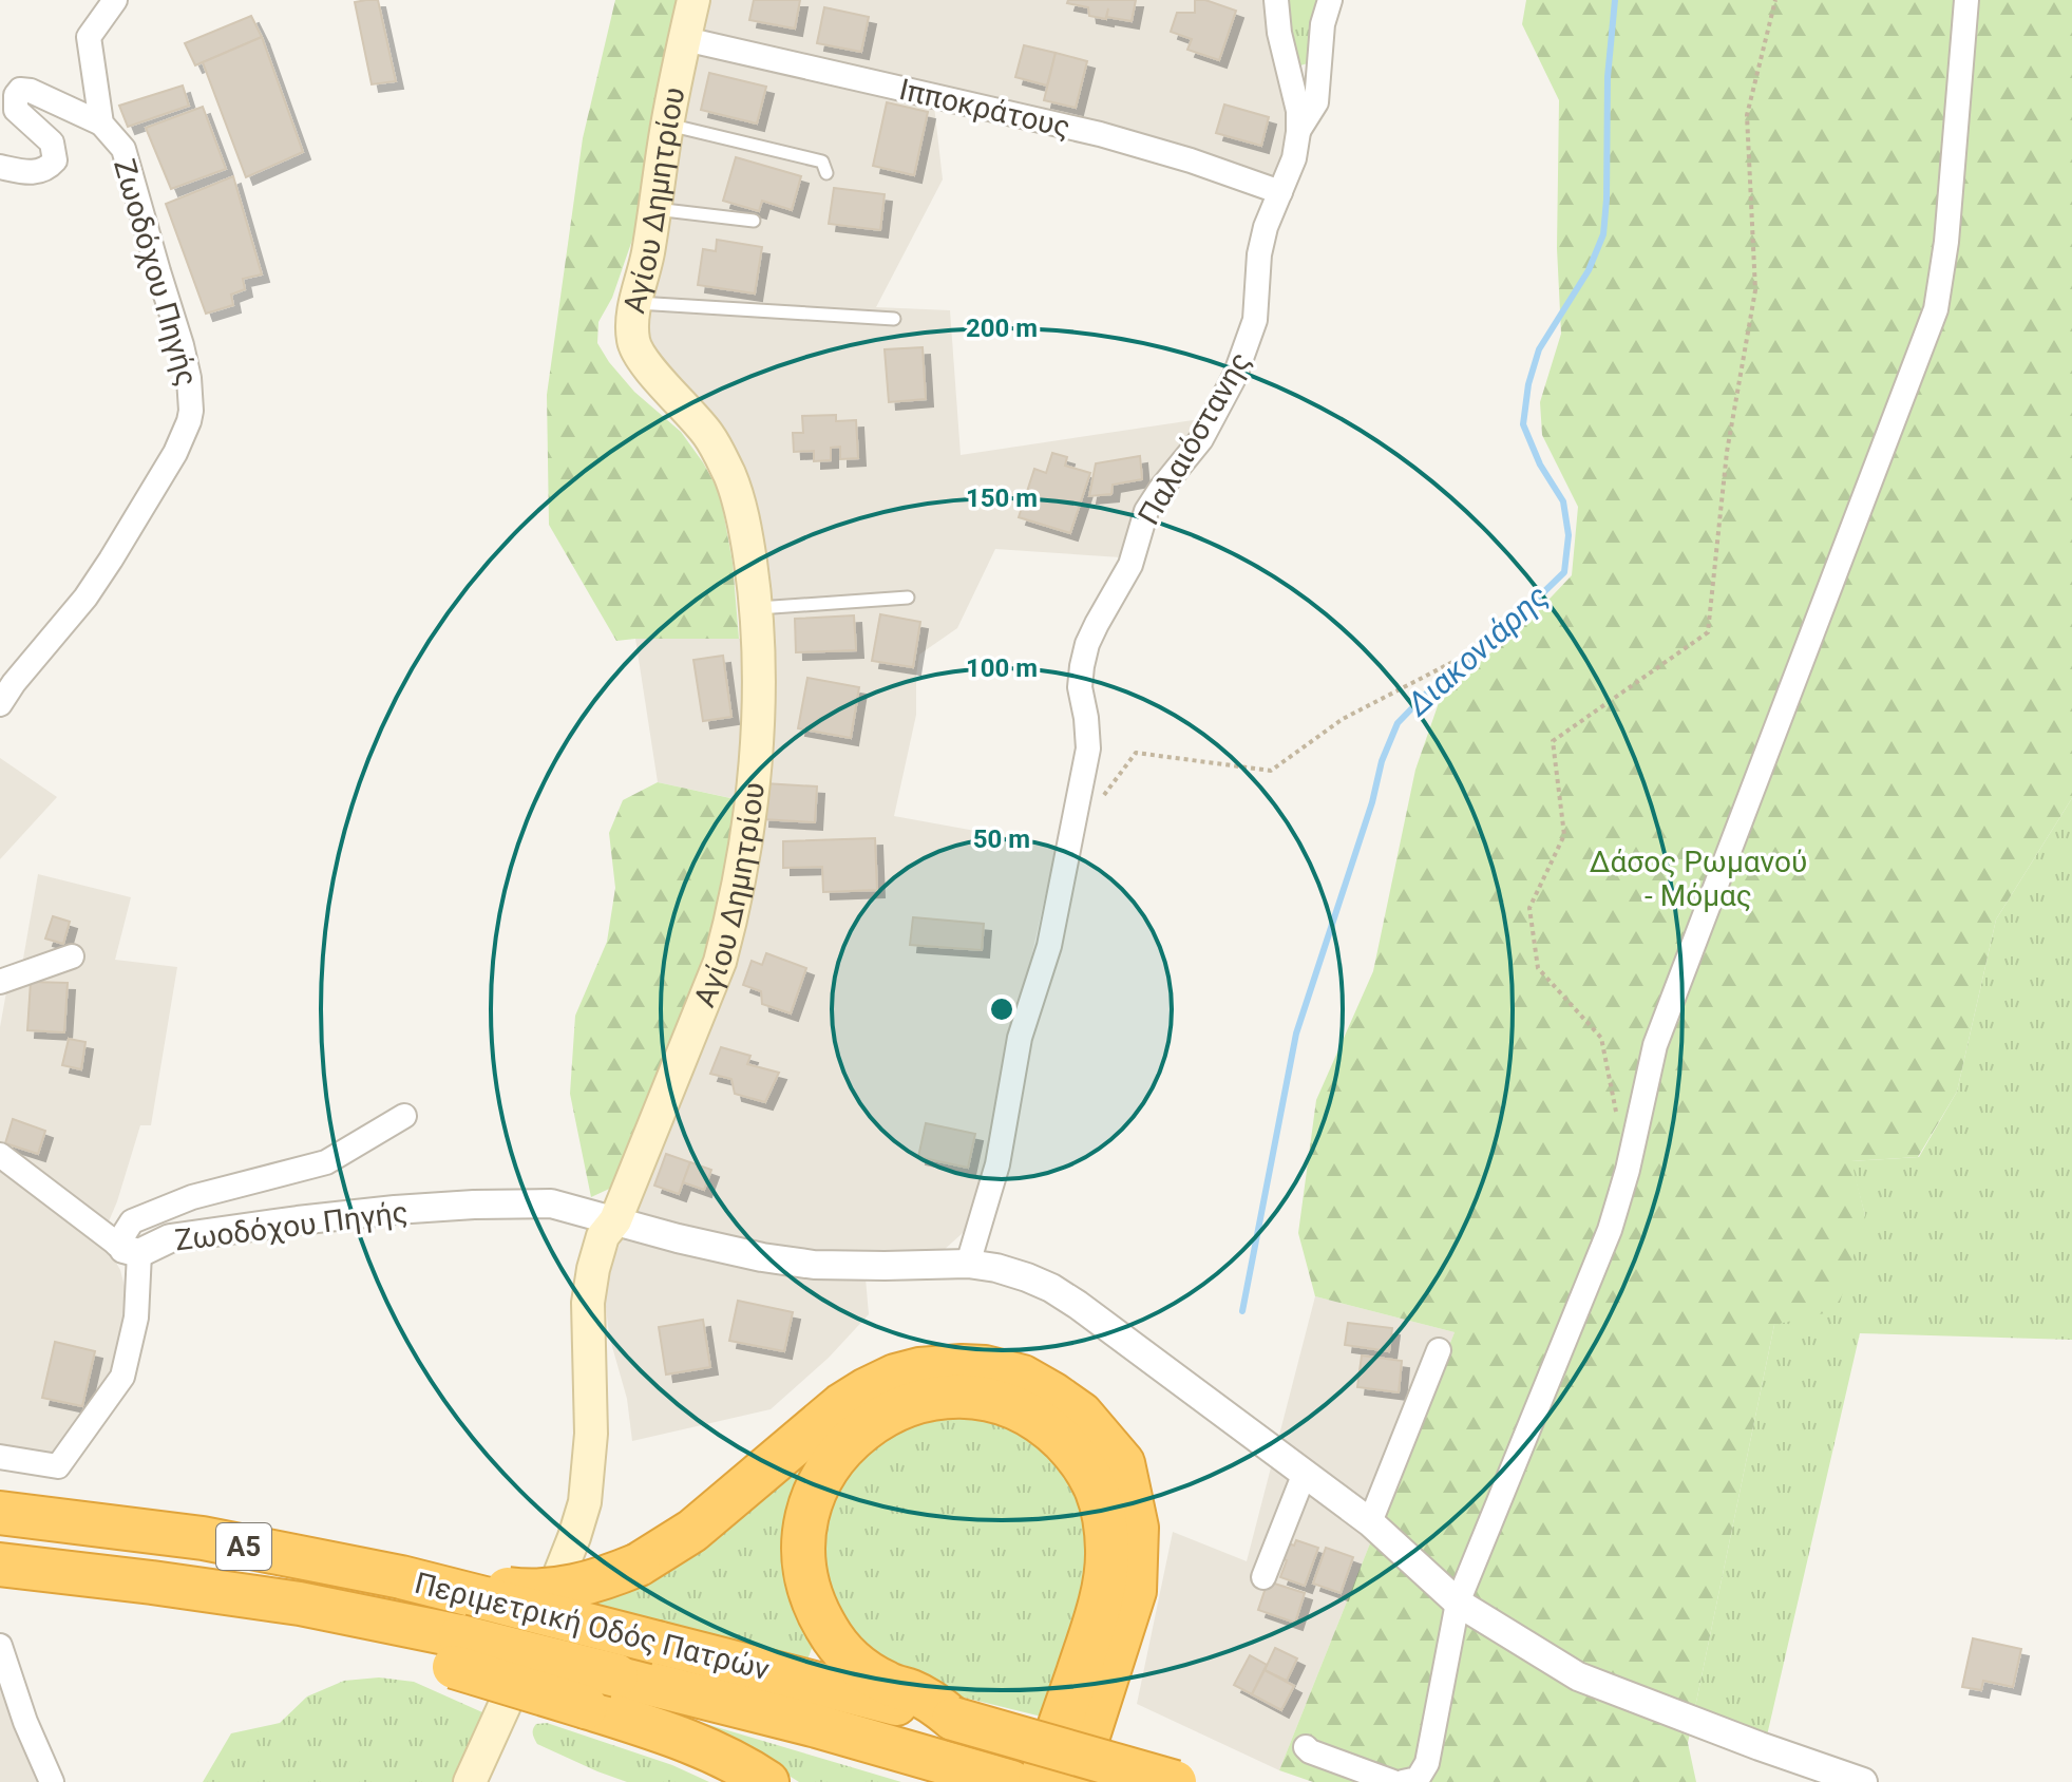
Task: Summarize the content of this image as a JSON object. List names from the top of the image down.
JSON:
{
  "streets": {
    "highway": ["Α5", "Περιμετρική Οδός Πατρών"],
    "main road": ["Αγίου Δημητρίου"],
    "street": ["Ιπποκράτους", "Ζωοδόχου Πηγής", "Παλαιόστανης"]
  },
  "crossings": [
    ["Ιπποκράτους", "Αγίου Δημητρίου"],
    ["Ιπποκράτους", "Παλαιόστανης"],
    ["Αγίου Δημητρίου", "Ζωοδόχου Πηγής"],
    ["Ζωοδόχου Πηγής", "Παλαιόστανης"]
  ],
  "water": ["Διακονιάρης"],
  "parks": ["Δάσος Ρωμανού - Μόμας"],
  "rings": [
    "200 m",
    "150 m",
    "100 m",
    "50 m"
  ]
}
